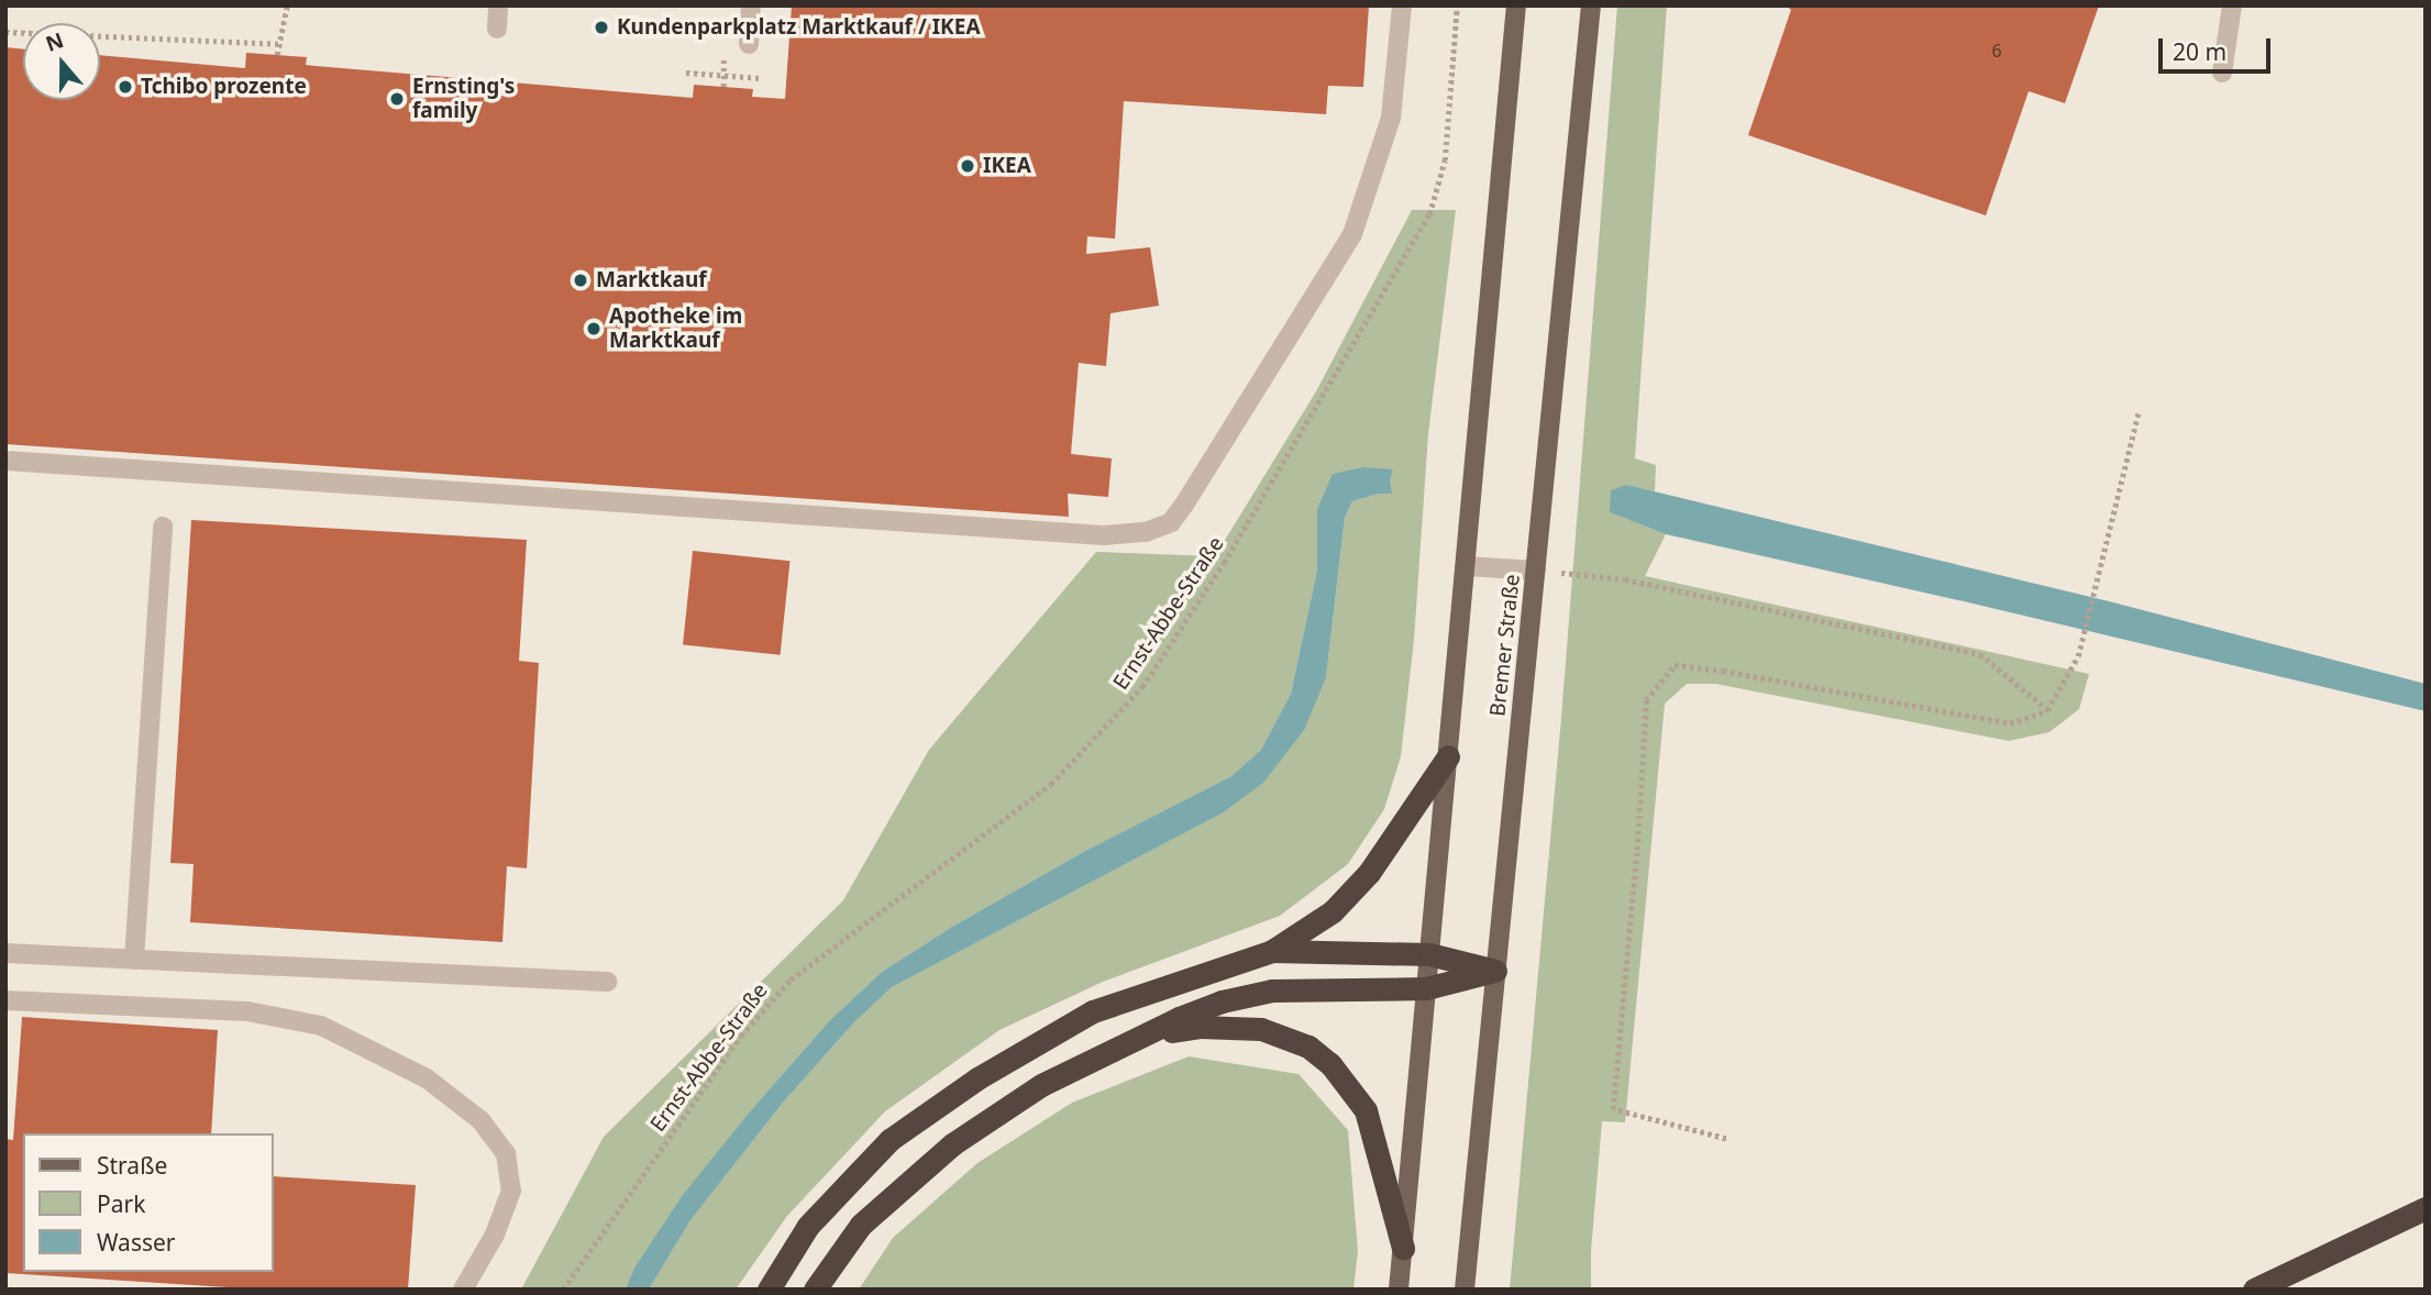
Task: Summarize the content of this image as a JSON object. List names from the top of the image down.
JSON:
{
  "streets": {
    "main road": ["Bremer Straße"],
    "path": ["Ernst-Abbe-Straße"]
  },
  "places": [
    "Kundenparkplatz Marktkauf / IKEA",
    "Tchibo prozente",
    "Ernsting's family",
    "IKEA",
    "Marktkauf",
    "Apotheke im Marktkauf"
  ],
  "house_numbers": ["6"],
  "legend": ["Straße", "Park", "Wasser"],
  "scale_bar": "20 m",
  "north": "top"
}
